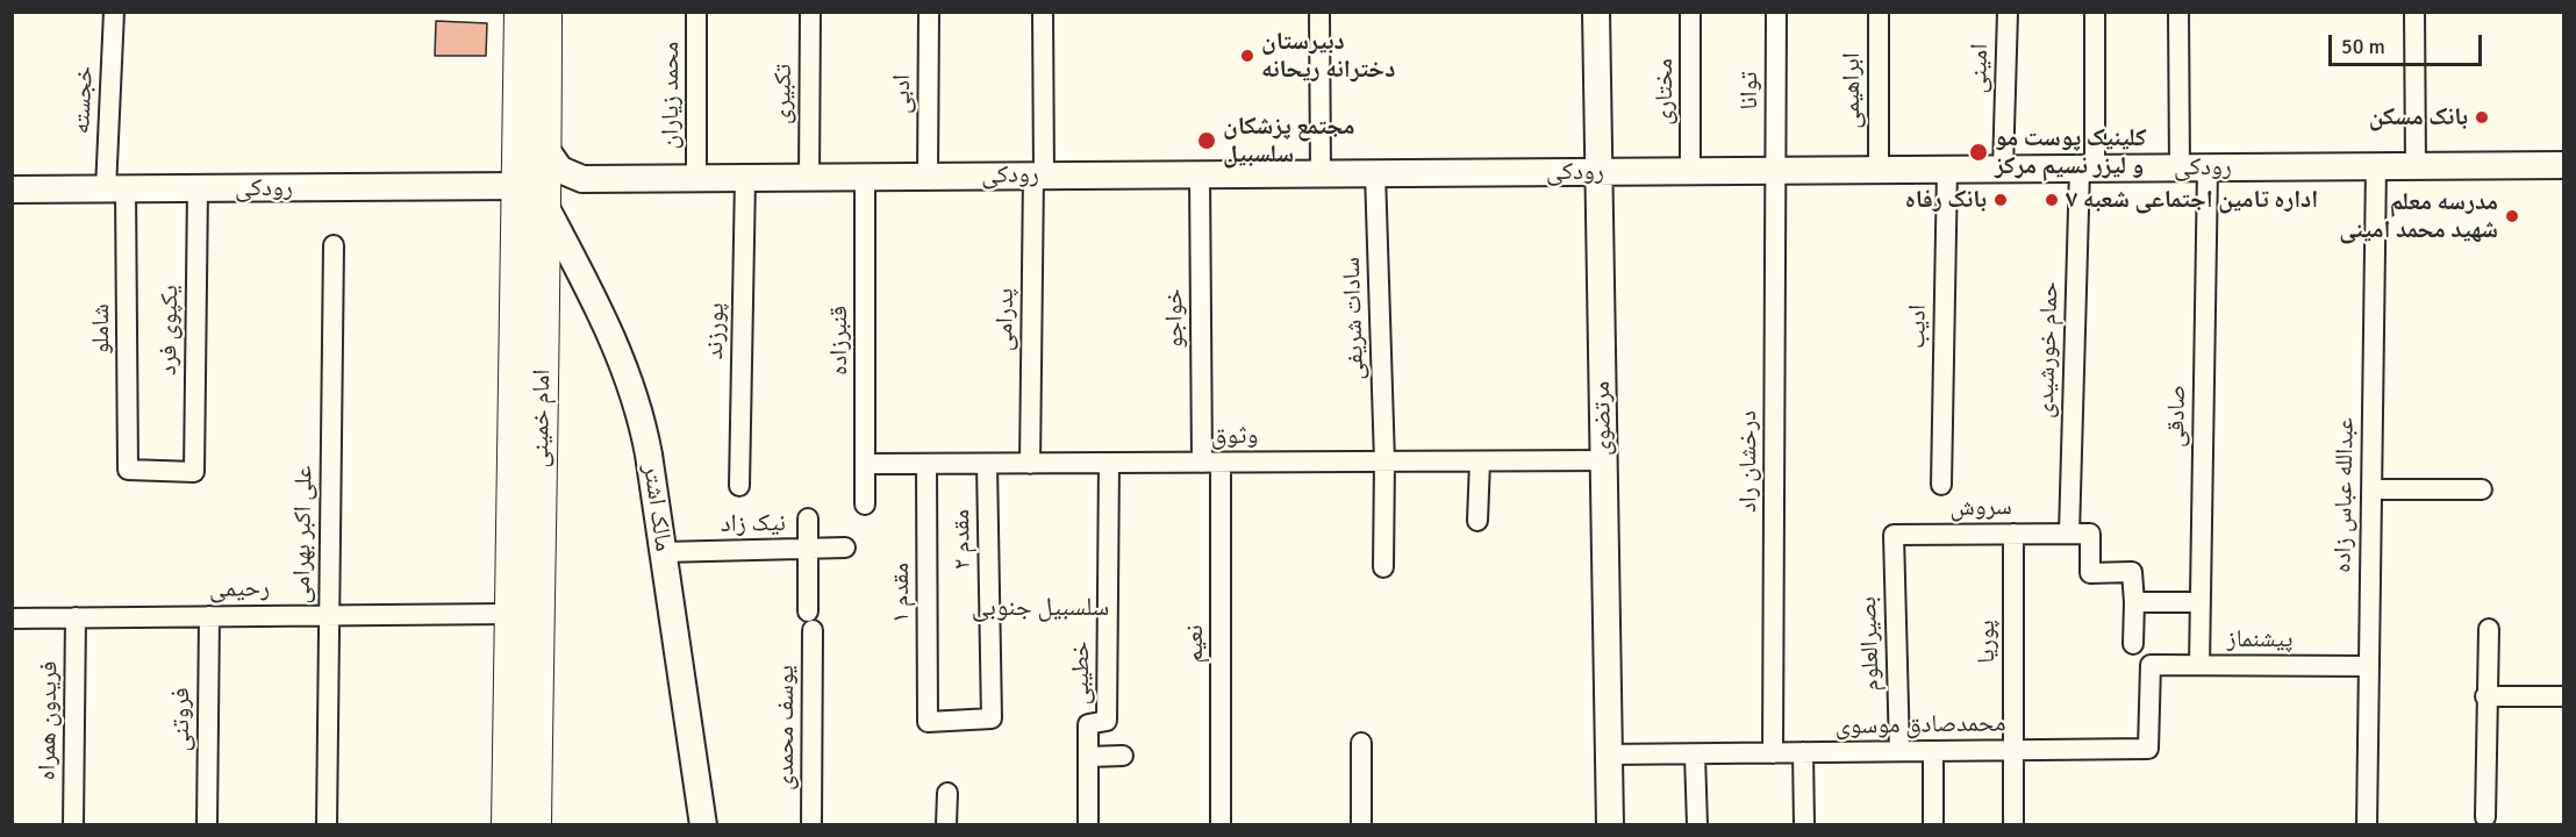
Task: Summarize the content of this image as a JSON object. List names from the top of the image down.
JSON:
{
  "streets": {
    "main road": [
      "رودکی",
      "امام خمینی",
      "مرتضوی",
      "مالک اشتر"
    ],
    "street": [
      "امینی",
      "توانا",
      "ابراهیمی",
      "مختاری",
      "تکبیری",
      "ادبی",
      "محمد زیاران",
      "خجسته",
      "خواجو",
      "سادات شریفی",
      "پدرامی",
      "ادیب",
      "شاملو",
      "یکپوی فرد",
      "پورزند",
      "قنبرزاده",
      "حمام خورشیدی",
      "صادقی",
      "وثوق",
      "درخشان راد",
      "عبدالله عباس زاده",
      "سروش",
      "نیک زاد",
      "علی اکبر بهرامی",
      "مقدم ۲",
      "رحیمی",
      "مقدم ۱",
      "پیشنماز",
      "پوریا",
      "نعیم",
      "بصیرالعلوم",
      "خطیبی",
      "فروتنی",
      "فریدون همراه",
      "محمدصادق موسوی",
      "یوسف محمدی"
    ]
  },
  "crossings": [
    ["امینی", "رودکی"],
    ["توانا", "رودکی"],
    ["توانا", "درخشان راد"],
    ["ابراهیمی", "رودکی"],
    ["مختاری", "رودکی"],
    ["تکبیری", "رودکی"],
    ["ادبی", "رودکی"],
    ["محمد زیاران", "رودکی"],
    ["خجسته", "رودکی"],
    ["خجسته", "شاملو"],
    ["رودکی", "خواجو"],
    ["رودکی", "سادات شریفی"],
    ["رودکی", "پدرامی"],
    ["رودکی", "ادیب"],
    ["رودکی", "شاملو"],
    ["رودکی", "یکپوی فرد"],
    ["رودکی", "پورزند"],
    ["رودکی", "قنبرزاده"],
    ["رودکی", "حمام خورشیدی"],
    ["رودکی", "صادقی"],
    ["رودکی", "امام خمینی"],
    ["رودکی", "مرتضوی"],
    ["رودکی", "درخشان راد"],
    ["رودکی", "عبدالله عباس زاده"],
    ["خواجو", "وثوق"],
    ["خواجو", "نعیم"],
    ["سادات شریفی", "وثوق"],
    ["پدرامی", "وثوق"],
    ["شاملو", "یکپوی فرد"],
    ["قنبرزاده", "وثوق"],
    ["حمام خورشیدی", "سروش"],
    ["صادقی", "پیشنماز"],
    ["امام خمینی", "مالک اشتر"],
    ["امام خمینی", "رحیمی"],
    ["مرتضوی", "وثوق"],
    ["مرتضوی", "محمدصادق موسوی"],
    ["وثوق", "مقدم ۲"],
    ["وثوق", "مقدم ۱"],
    ["وثوق", "نعیم"],
    ["وثوق", "خطیبی"],
    ["درخشان راد", "محمدصادق موسوی"],
    ["عبدالله عباس زاده", "پیشنماز"],
    ["مالک اشتر", "نیک زاد"],
    ["سروش", "پوریا"],
    ["سروش", "بصیرالعلوم"],
    ["نیک زاد", "یوسف محمدی"],
    ["علی اکبر بهرامی", "رحیمی"],
    ["مقدم ۲", "مقدم ۱"],
    ["رحیمی", "فروتنی"],
    ["رحیمی", "فریدون همراه"],
    ["پیشنماز", "محمدصادق موسوی"],
    ["پوریا", "محمدصادق موسوی"],
    ["بصیرالعلوم", "محمدصادق موسوی"]
  ],
  "districts": ["سلسبیل جنوبی"],
  "places": [
    "دبیرستان دخترانه ریحانه",
    "بانک مسکن",
    "مجتمع پزشکان سلسبیل",
    "کلینیک پوست مو و لیزر نسیم مرکز",
    "بانک رفاه",
    "اداره تامین اجتماعی شعبه ۷",
    "مدرسه معلم شهید محمد امینی"
  ],
  "scale_bar": "50 m"
}
